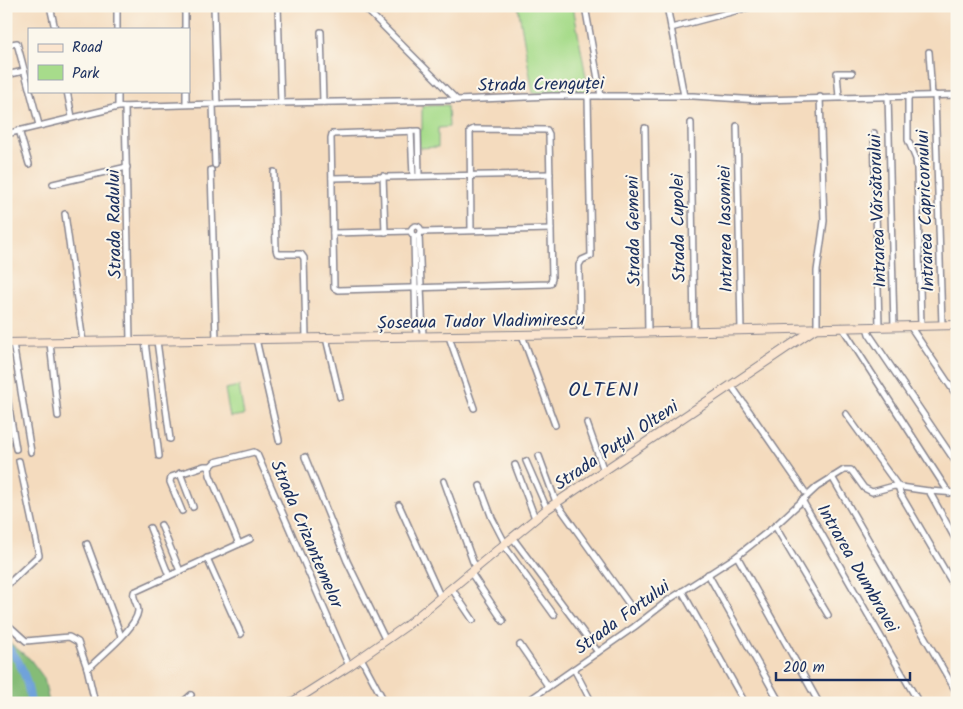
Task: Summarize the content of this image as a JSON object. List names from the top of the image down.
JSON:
{
  "streets": {
    "main road": ["Șoseaua Tudor Vladimirescu", "Strada Puțul Olteni"],
    "street": [
      "Strada Crenguței",
      "Intrarea Vărsătorului",
      "Intrarea Capricornului",
      "Strada Radului",
      "Strada Cupolei",
      "Intrarea Iasomiei",
      "Strada Gemeni",
      "Strada Crizantemelor",
      "Intrarea Dumbravei",
      "Strada Fortului"
    ]
  },
  "crossings": [
    ["Strada Crenguței", "Intrarea Vărsătorului"],
    ["Strada Crenguței", "Intrarea Capricornului"],
    ["Strada Crenguței", "Strada Radului"],
    ["Intrarea Vărsătorului", "Șoseaua Tudor Vladimirescu"],
    ["Intrarea Capricornului", "Șoseaua Tudor Vladimirescu"],
    ["Strada Radului", "Șoseaua Tudor Vladimirescu"],
    ["Strada Cupolei", "Șoseaua Tudor Vladimirescu"],
    ["Intrarea Iasomiei", "Șoseaua Tudor Vladimirescu"],
    ["Strada Gemeni", "Șoseaua Tudor Vladimirescu"],
    ["Șoseaua Tudor Vladimirescu", "Strada Puțul Olteni"],
    ["Strada Puțul Olteni", "Strada Crizantemelor"],
    ["Strada Puțul Olteni", "Intrarea Dumbravei"],
    ["Intrarea Dumbravei", "Strada Fortului"]
  ],
  "districts": ["OLTENI"],
  "legend": ["Road", "Park"],
  "scale_bar": "200 m"
}
